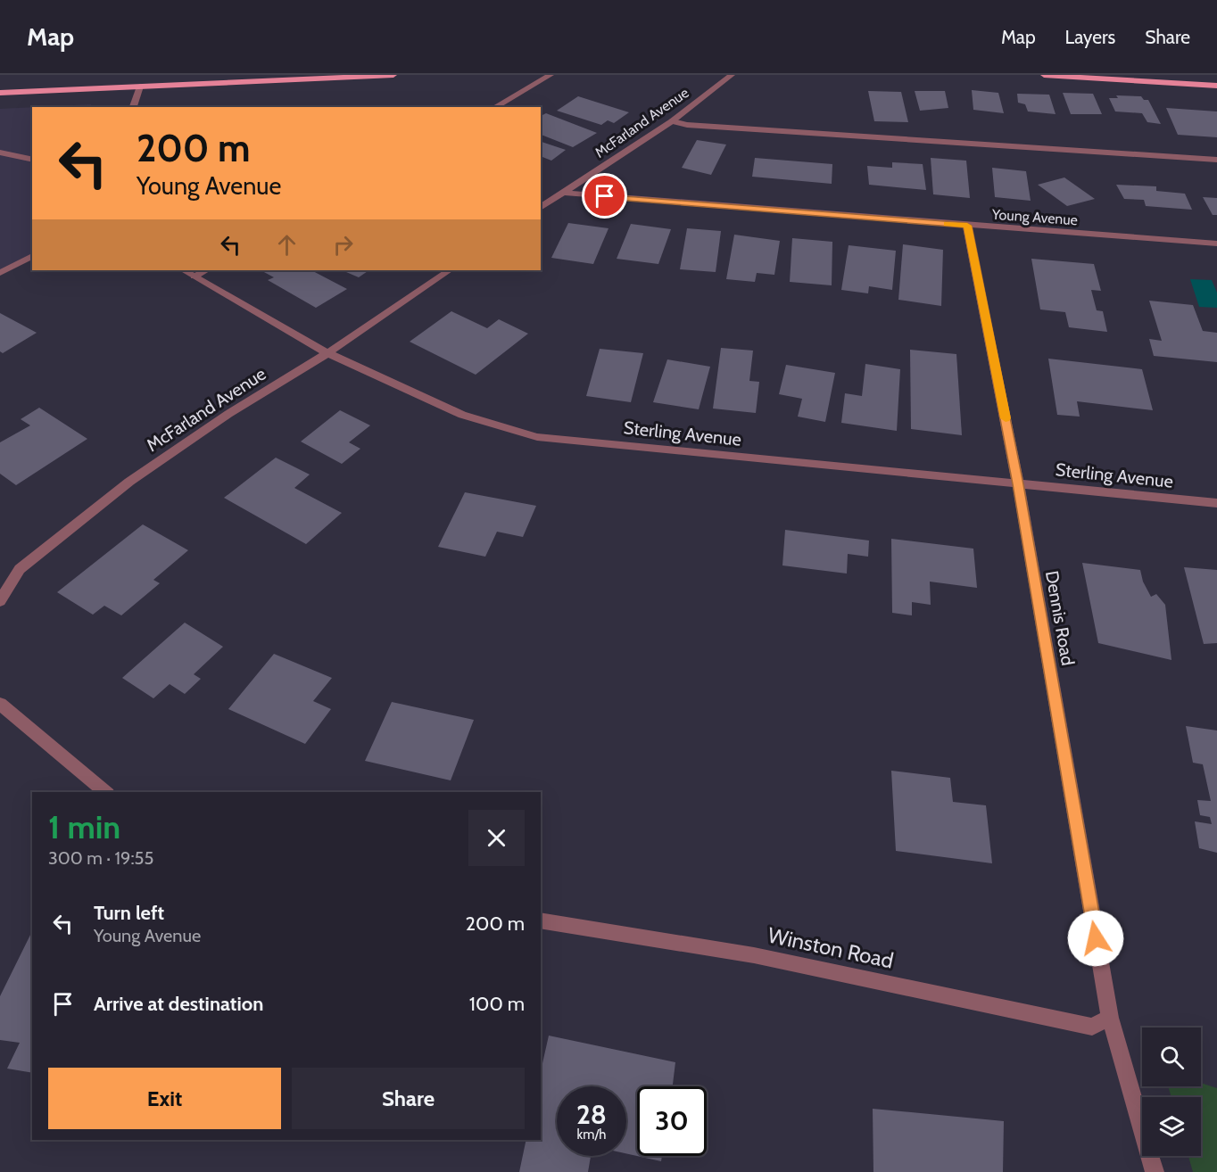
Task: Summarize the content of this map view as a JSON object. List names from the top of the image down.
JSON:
{
  "streets": {
    "street": [
      "McFarland Avenue",
      "Young Avenue",
      "Sterling Avenue",
      "Dennis Road",
      "Winston Road"
    ]
  },
  "crossings": [
    ["McFarland Avenue", "Young Avenue"],
    ["McFarland Avenue", "Sterling Avenue"],
    ["Young Avenue", "Dennis Road"],
    ["Sterling Avenue", "Dennis Road"],
    ["Dennis Road", "Winston Road"]
  ],
  "page": {
    "header": "Map",
    "nav": ["Map", "Layers", "Share"],
    "turn": ["200 m", "Young Avenue"],
    "heading": ["1 min", "300 m · 19:55"],
    "list": [
      {
        "name": "Turn left",
        "note": "Young Avenue",
        "value": "200 m"
      },
      {
        "name": "Arrive at destination",
        "value": "100 m"
      }
    ],
    "buttons": ["Exit", "Share"],
    "speed": "28 km/h",
    "limit": "30"
  }
}
